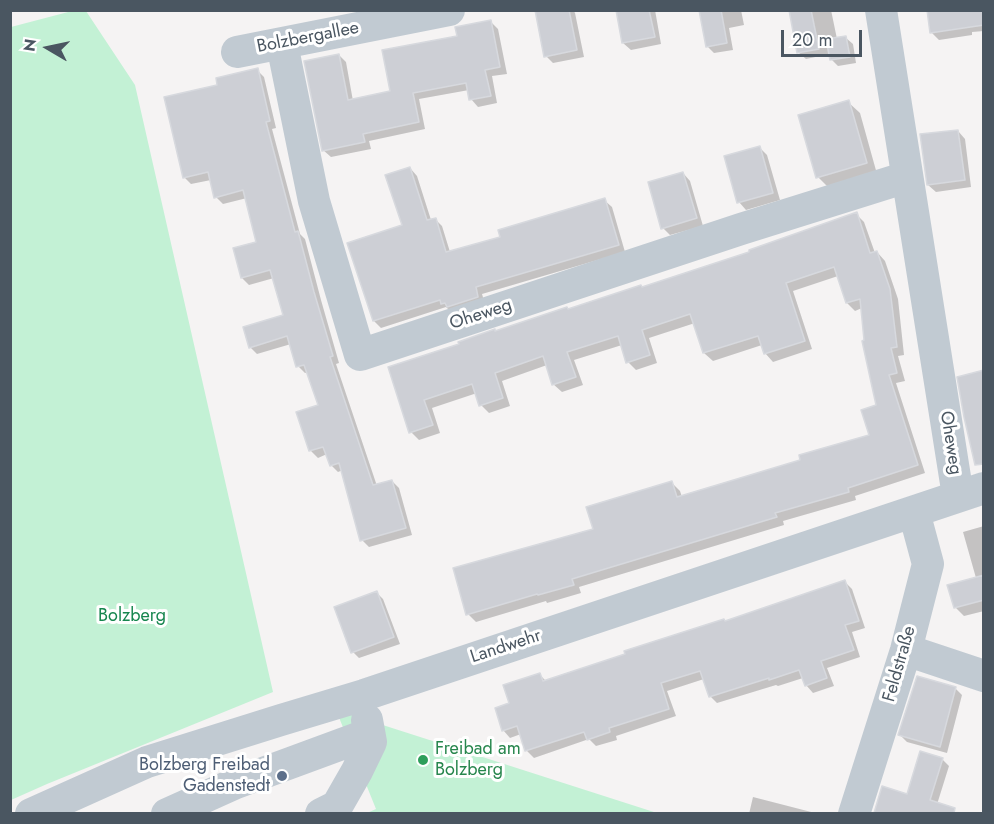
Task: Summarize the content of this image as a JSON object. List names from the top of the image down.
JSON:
{
  "streets": {
    "street": [
      "Bolzbergallee",
      "Oheweg",
      "Landwehr",
      "Feldstraße"
    ]
  },
  "crossings": [
    ["Bolzbergallee", "Oheweg"],
    ["Oheweg", "Landwehr"],
    ["Landwehr", "Feldstraße"]
  ],
  "parks": ["Bolzberg"],
  "places": ["Freibad am Bolzberg", "Bolzberg Freibad Gadenstedt"],
  "scale_bar": "20 m",
  "north": "left"
}
